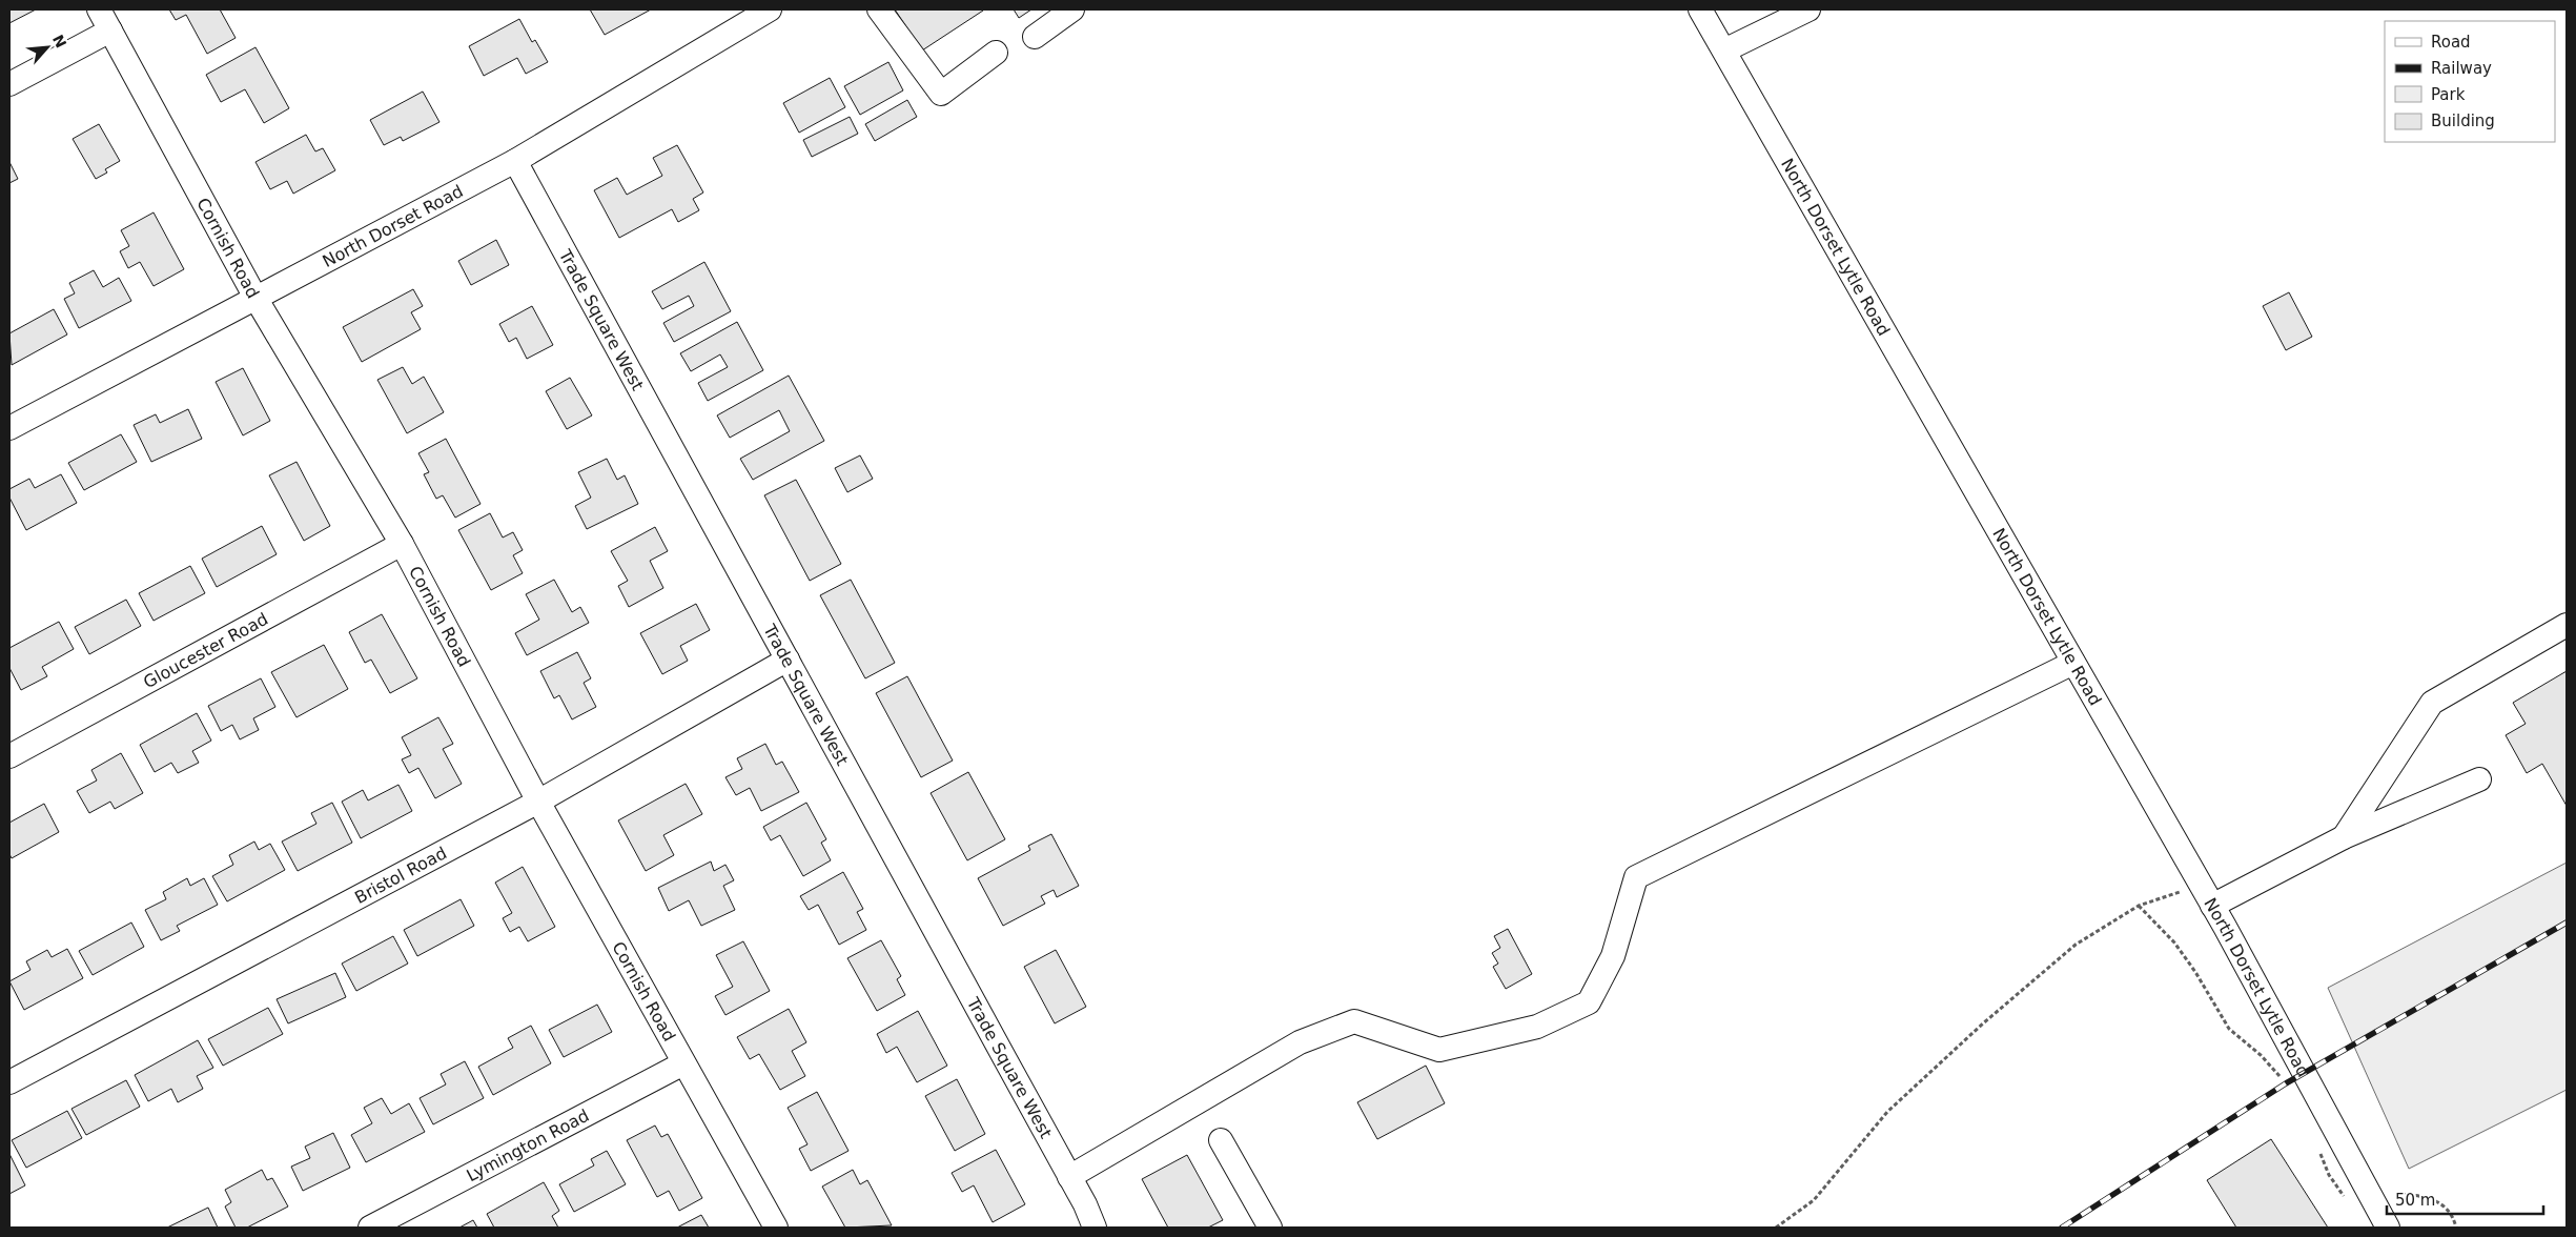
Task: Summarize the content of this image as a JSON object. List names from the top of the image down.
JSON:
{
  "streets": {
    "street": [
      "North Dorset Road",
      "Cornish Road",
      "North Dorset Lytle Road",
      "Trade Square West",
      "Gloucester Road",
      "Bristol Road",
      "Lymington Road"
    ]
  },
  "crossings": [
    ["North Dorset Road", "Cornish Road"],
    ["North Dorset Road", "Trade Square West"],
    ["Cornish Road", "Gloucester Road"],
    ["Cornish Road", "Bristol Road"],
    ["Cornish Road", "Lymington Road"],
    ["Trade Square West", "Bristol Road"]
  ],
  "legend": [
    "Road",
    "Railway",
    "Park",
    "Building"
  ],
  "scale_bar": "50 m",
  "north": "top right"
}
